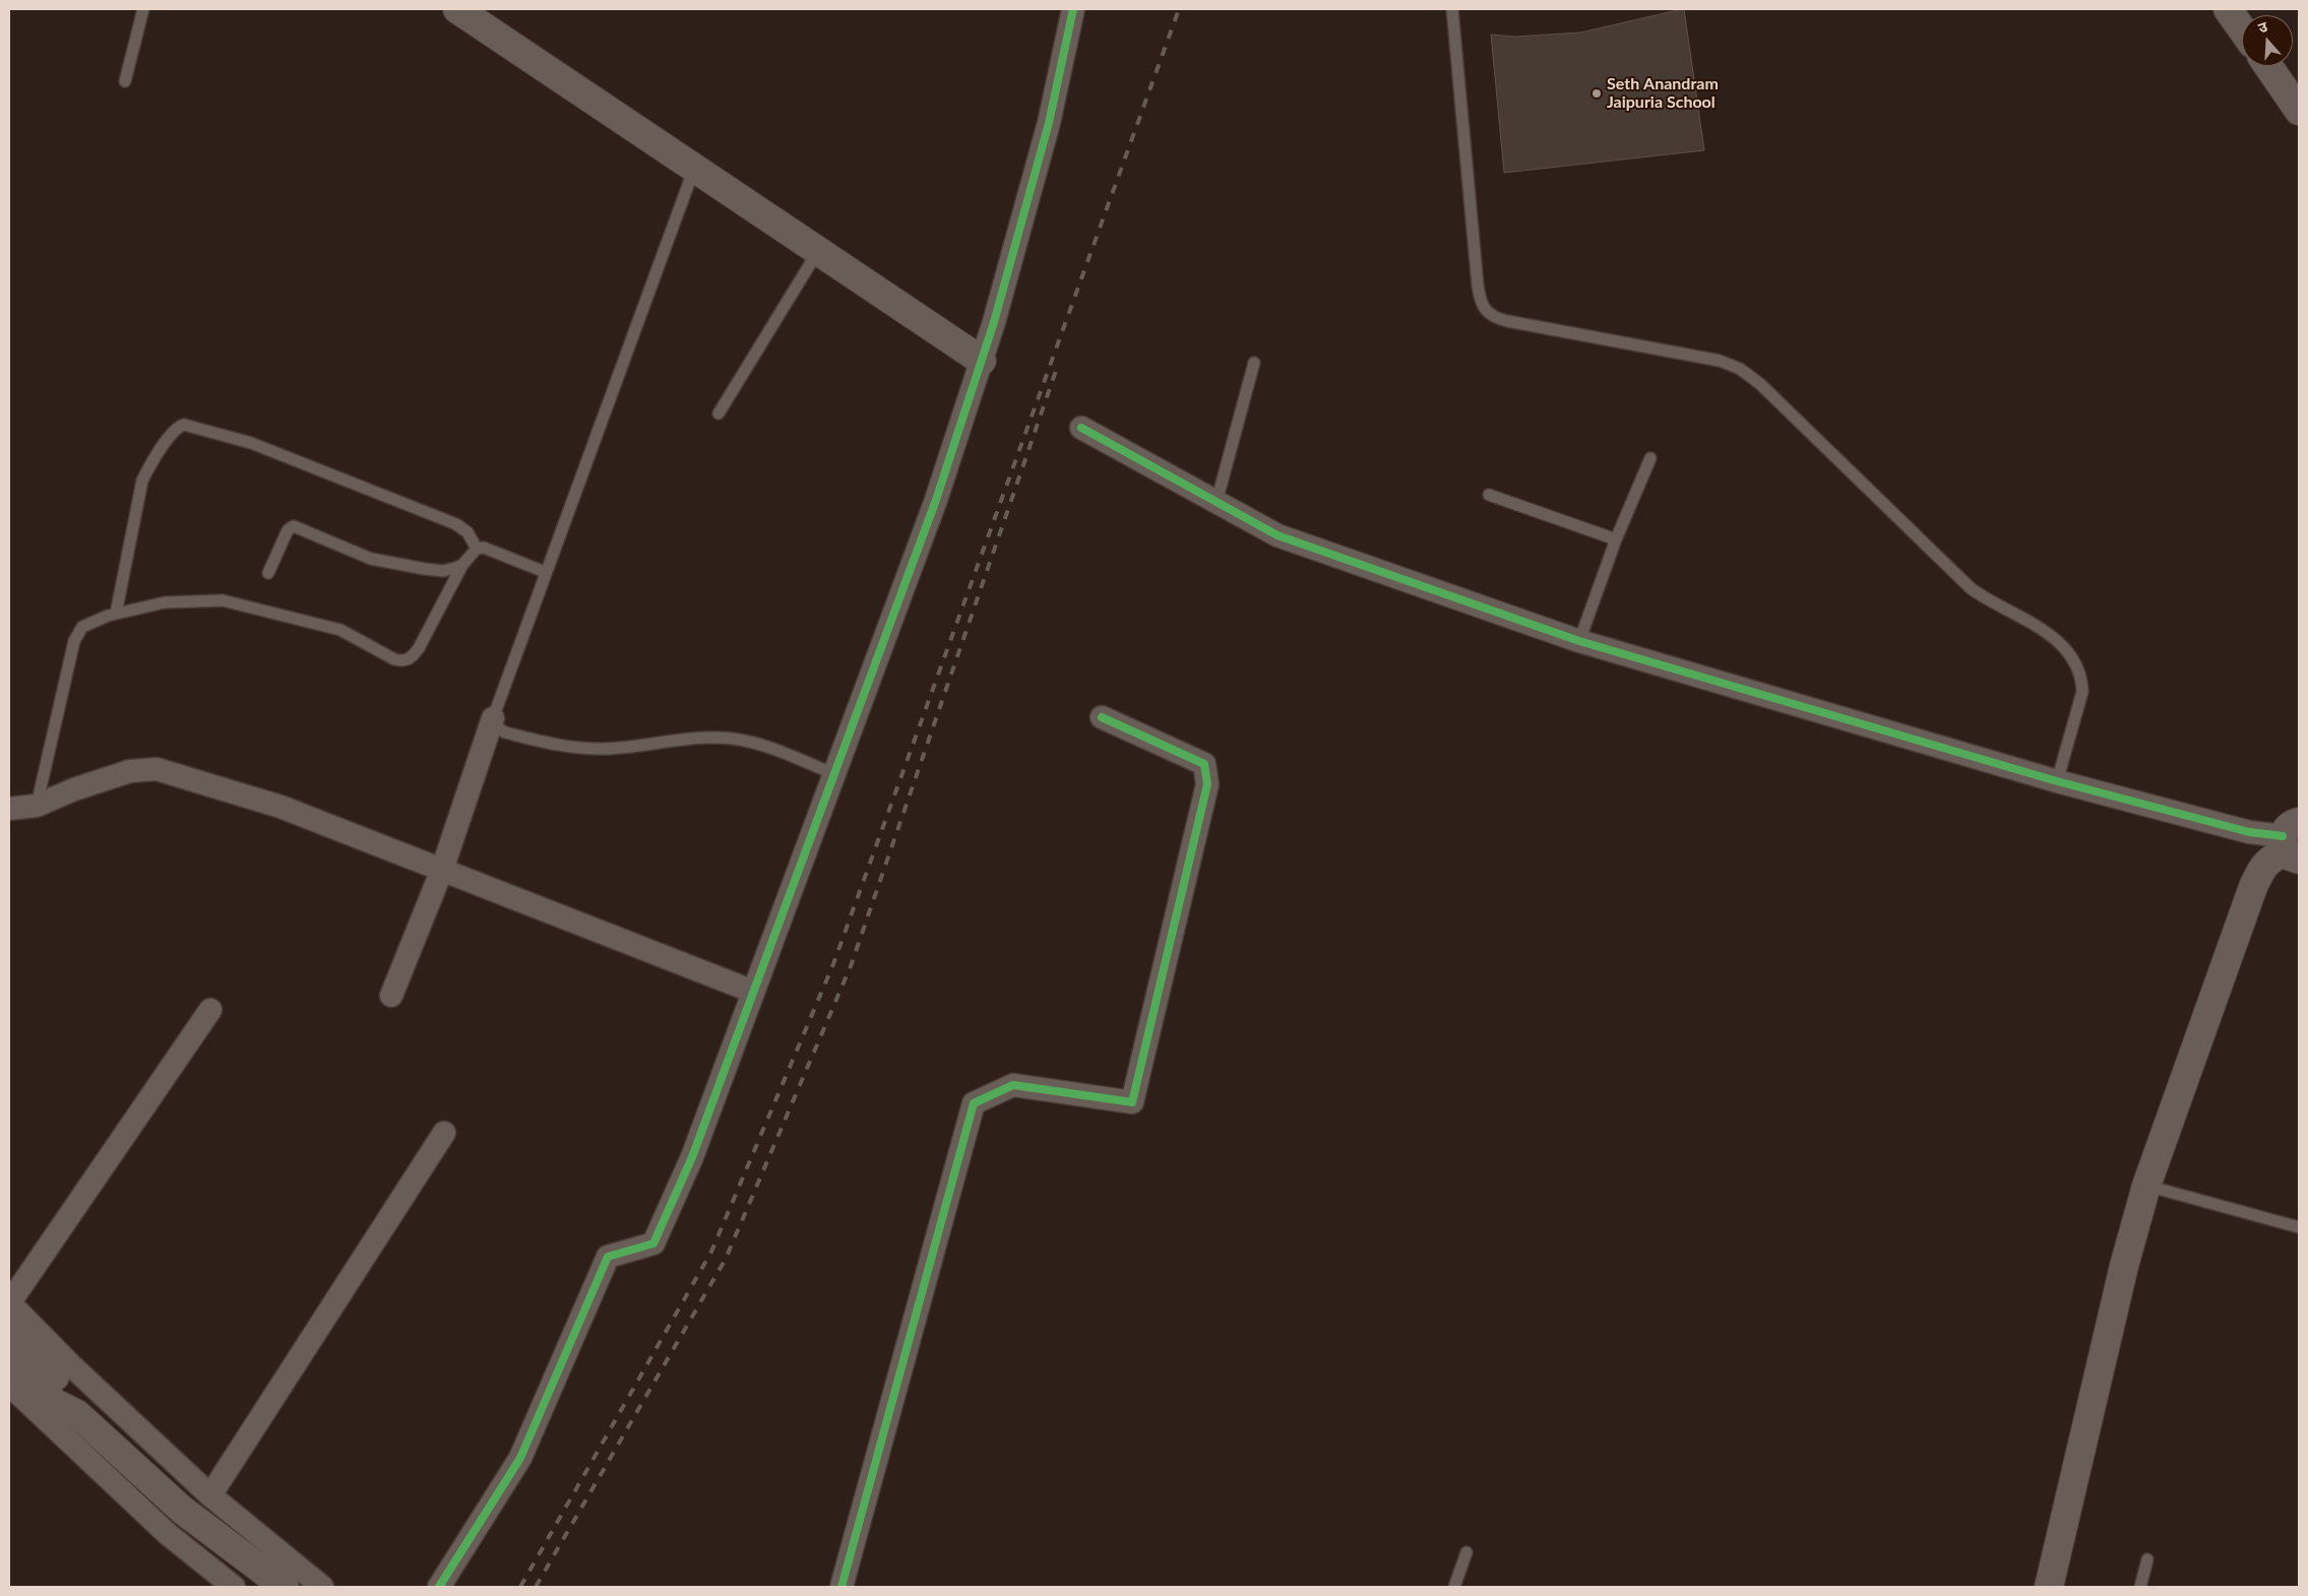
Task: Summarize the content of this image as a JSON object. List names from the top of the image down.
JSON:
{
  "places": ["Seth Anandram Jaipuria School"],
  "north": "top"
}
